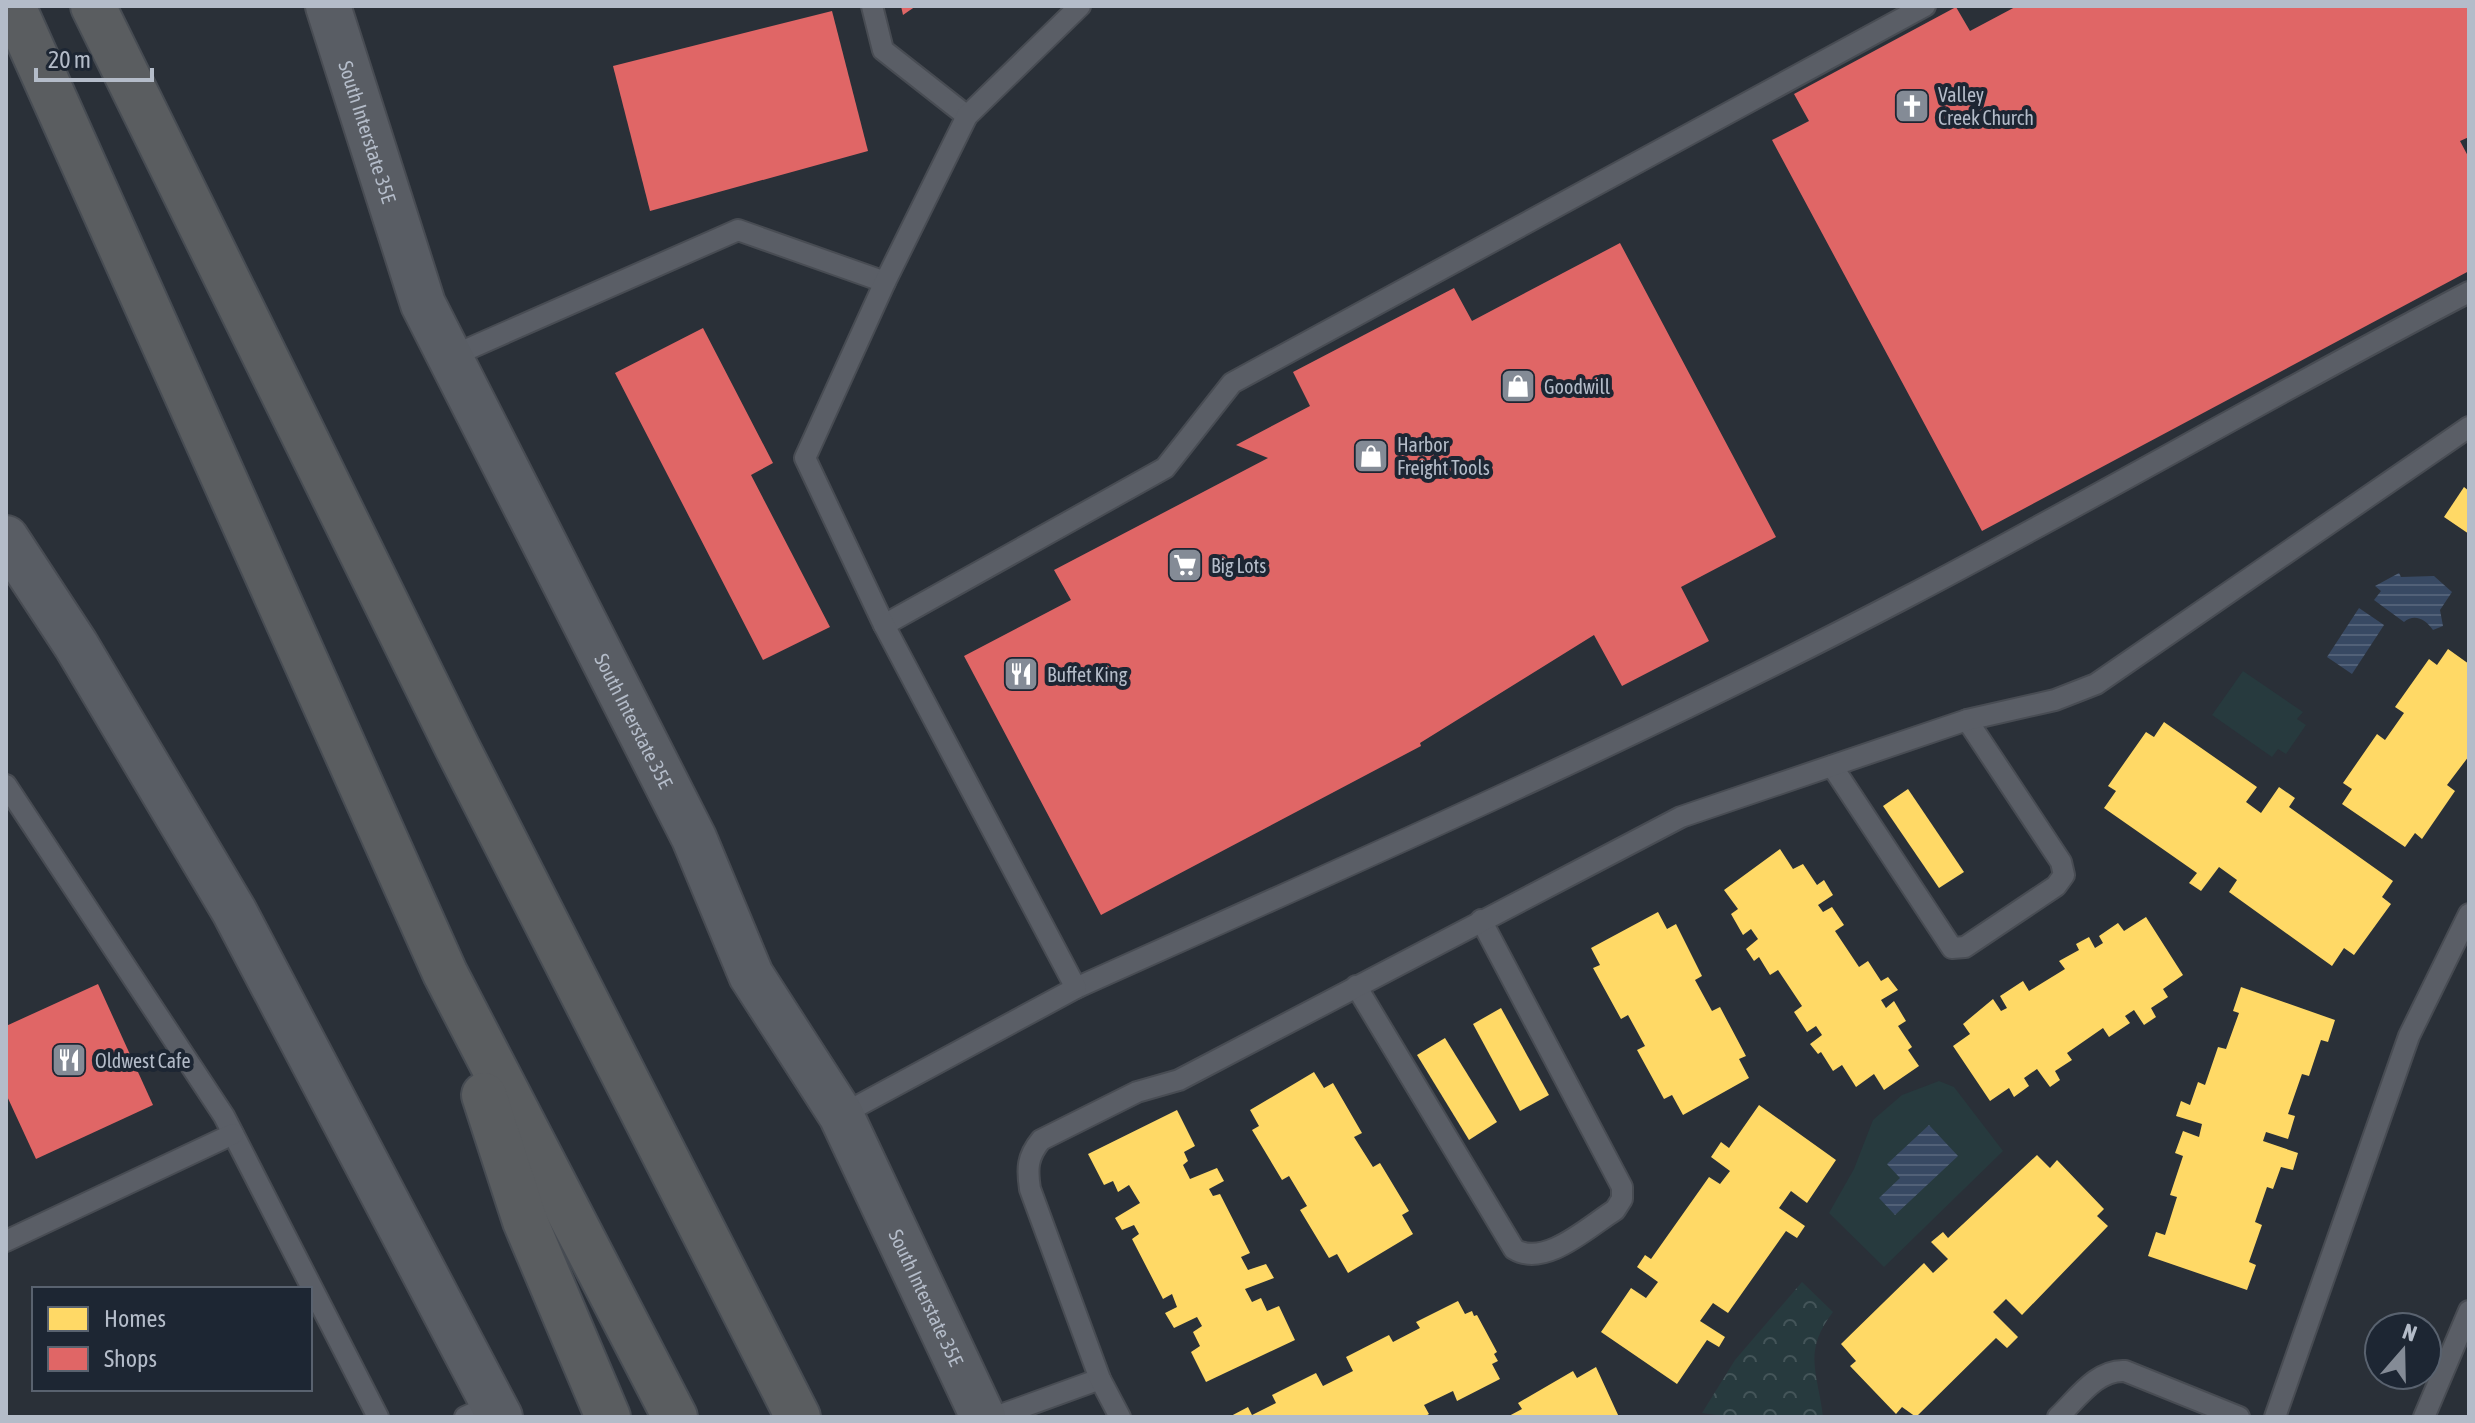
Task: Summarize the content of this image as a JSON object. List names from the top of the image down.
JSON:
{
  "streets": {
    "main road": ["South Interstate 35E"]
  },
  "places": {
    "church": ["Valley Creek Church"],
    "shop": ["Goodwill", "Harbor Freight Tools"],
    "supermarket": ["Big Lots"],
    "restaurant": ["Buffet King", "Oldwest Cafe"]
  },
  "legend": ["Homes", "Shops"],
  "scale_bar": "20 m",
  "north": "top"
}
